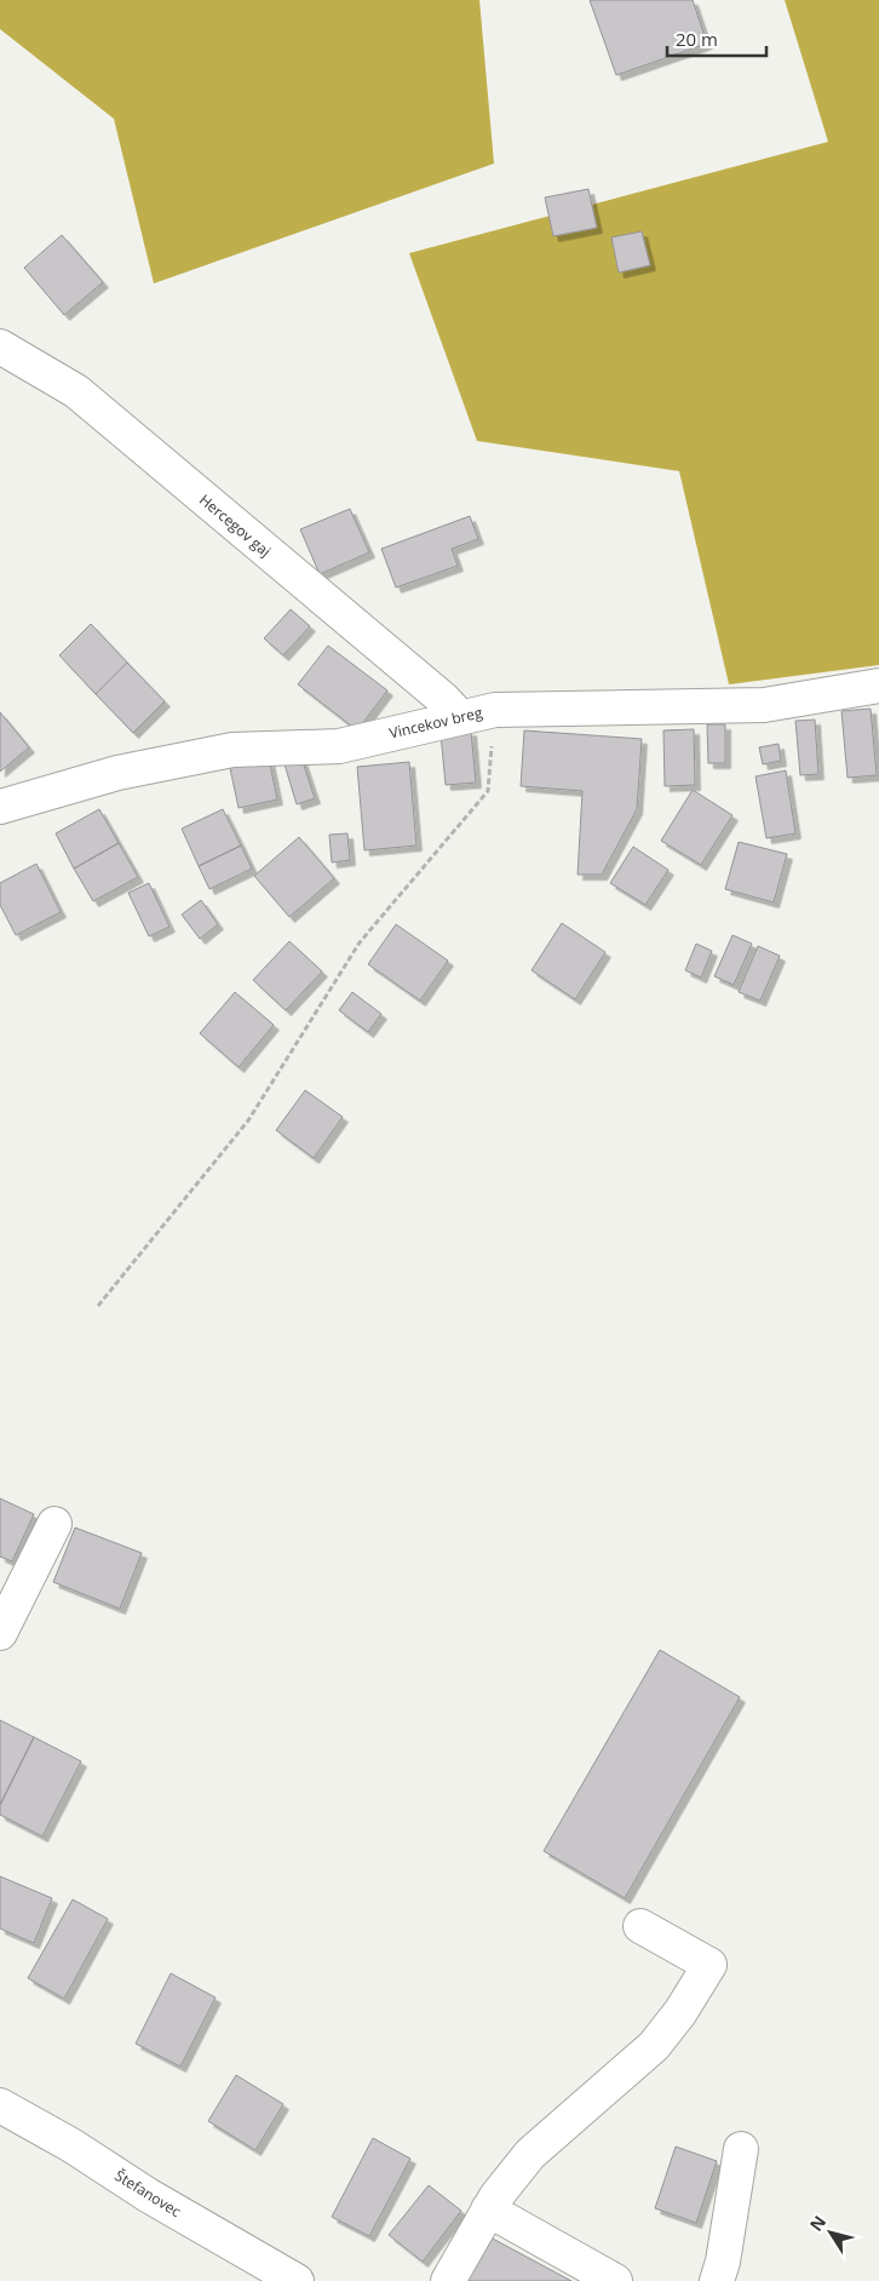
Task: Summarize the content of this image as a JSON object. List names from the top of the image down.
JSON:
{
  "streets": {
    "street": ["Hercegov gaj", "Vincekov breg", "Štefanovec"]
  },
  "crossings": [
    ["Hercegov gaj", "Vincekov breg"]
  ],
  "scale_bar": "20 m",
  "north": "top left"
}
